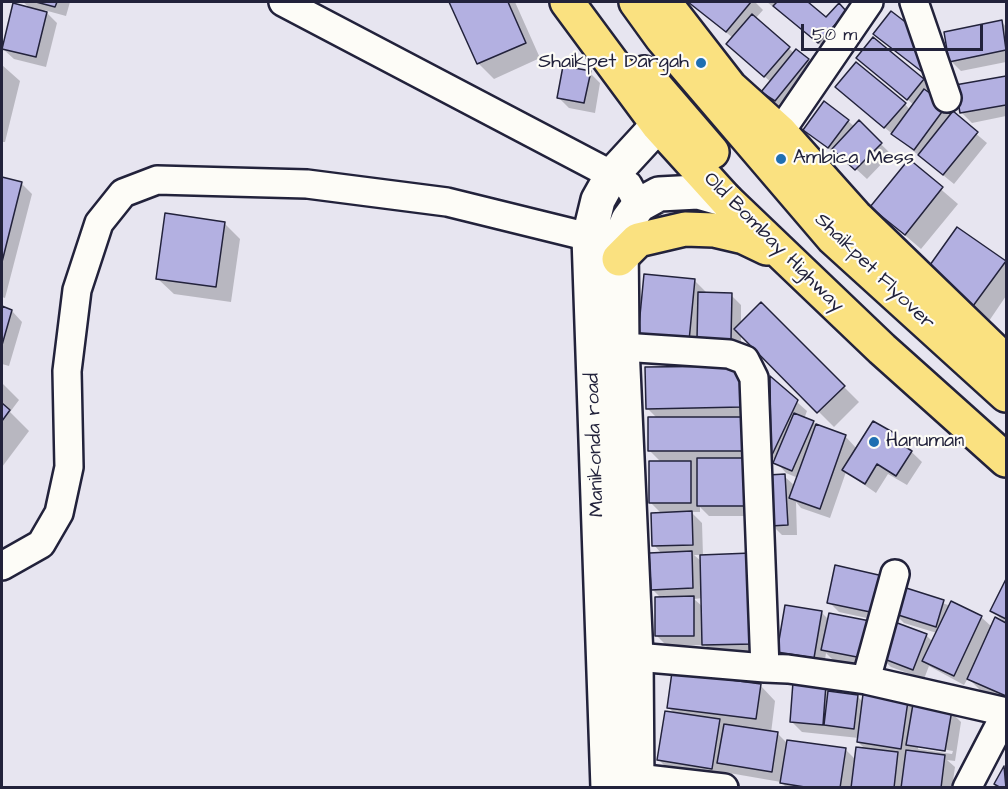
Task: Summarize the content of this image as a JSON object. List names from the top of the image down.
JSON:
{
  "streets": {
    "main road": ["Old Bombay Highway", "Shaikpet Flyover"],
    "street": ["Manikonda road"]
  },
  "crossings": [
    ["Old Bombay Highway", "Manikonda road"]
  ],
  "places": ["Shaikpet Dargah", "Ambica Mess", "Hanuman"],
  "scale_bar": "50 m"
}
